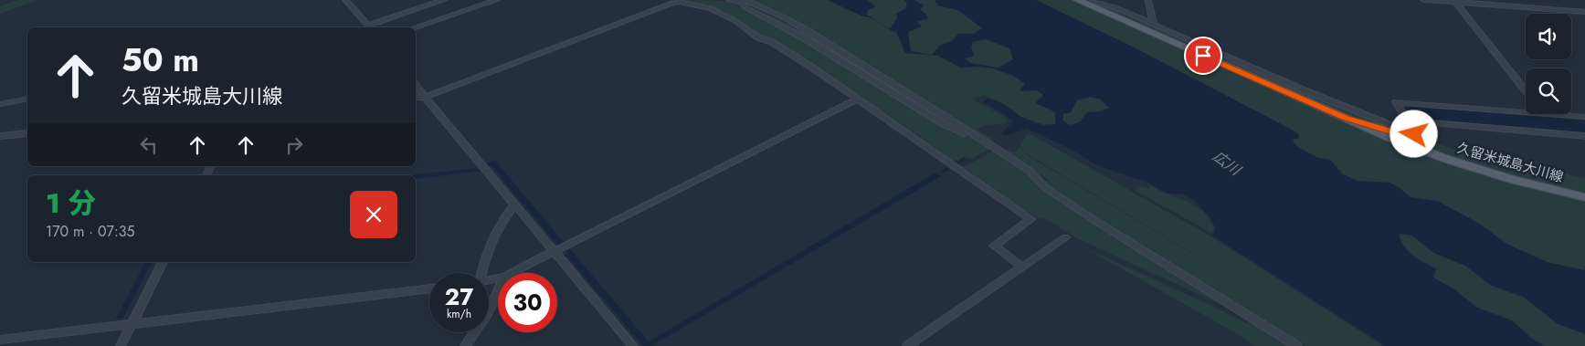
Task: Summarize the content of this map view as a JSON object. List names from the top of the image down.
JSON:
{
  "streets": {
    "main road": ["久留米城島大川線"]
  },
  "water": ["広川"],
  "page": {
    "turn": ["50 m", "久留米城島大川線"],
    "heading": ["1 分", "170 m · 07:35"],
    "speed": "27 km/h",
    "limit": "30"
  }
}
